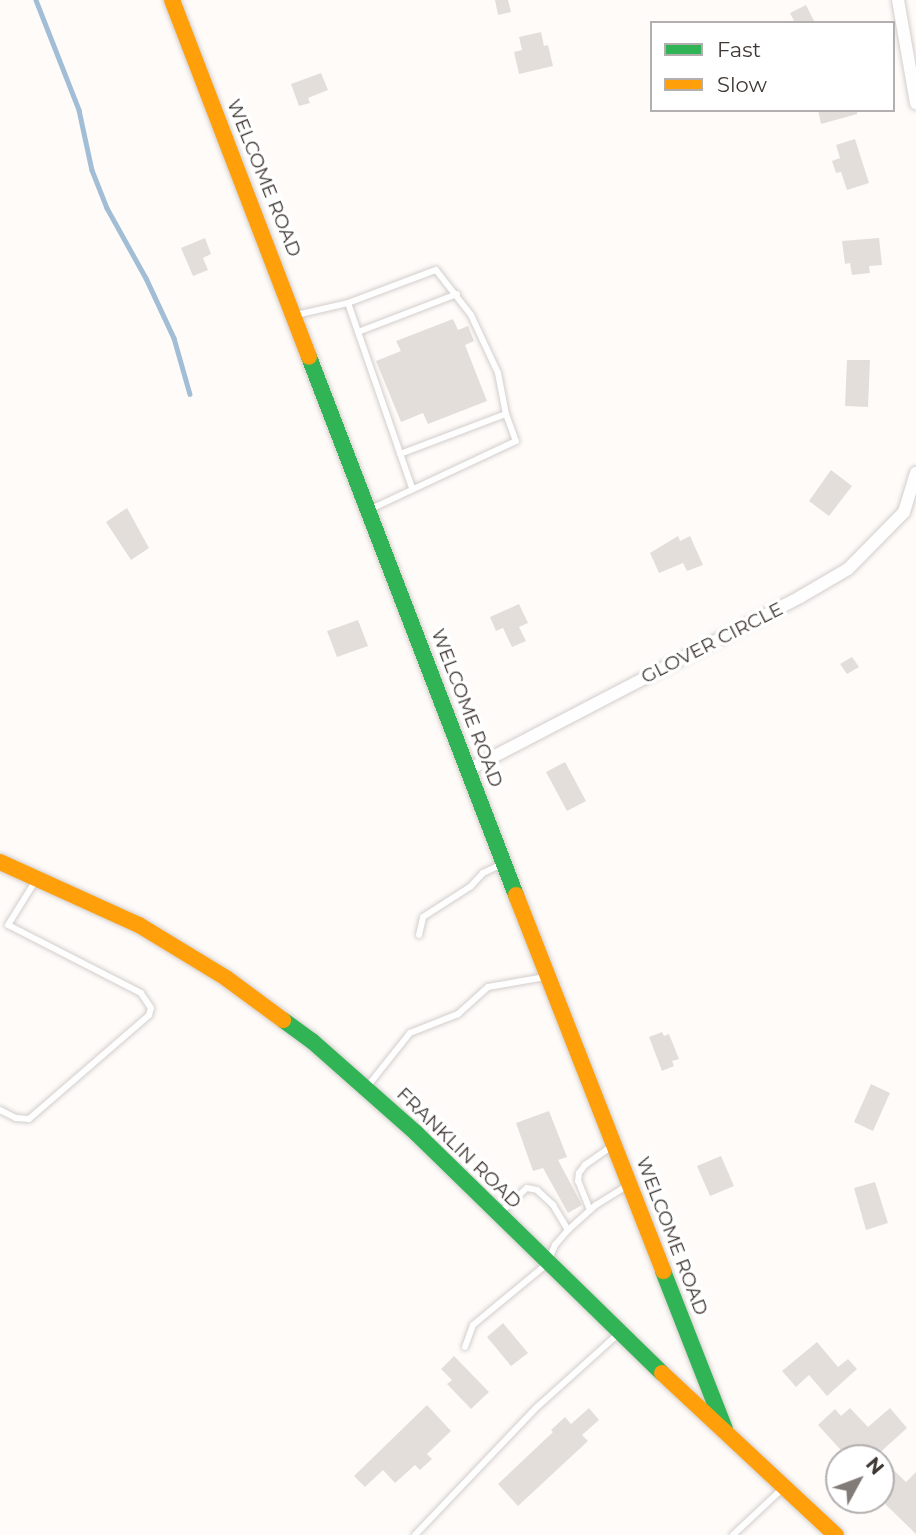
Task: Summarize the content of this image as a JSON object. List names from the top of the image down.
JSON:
{
  "streets": {
    "street": ["WELCOME ROAD", "GLOVER CIRCLE", "FRANKLIN ROAD"]
  },
  "crossings": [
    ["WELCOME ROAD", "GLOVER CIRCLE"],
    ["WELCOME ROAD", "FRANKLIN ROAD"]
  ],
  "legend": ["Fast", "Slow"],
  "north": "top right"
}
